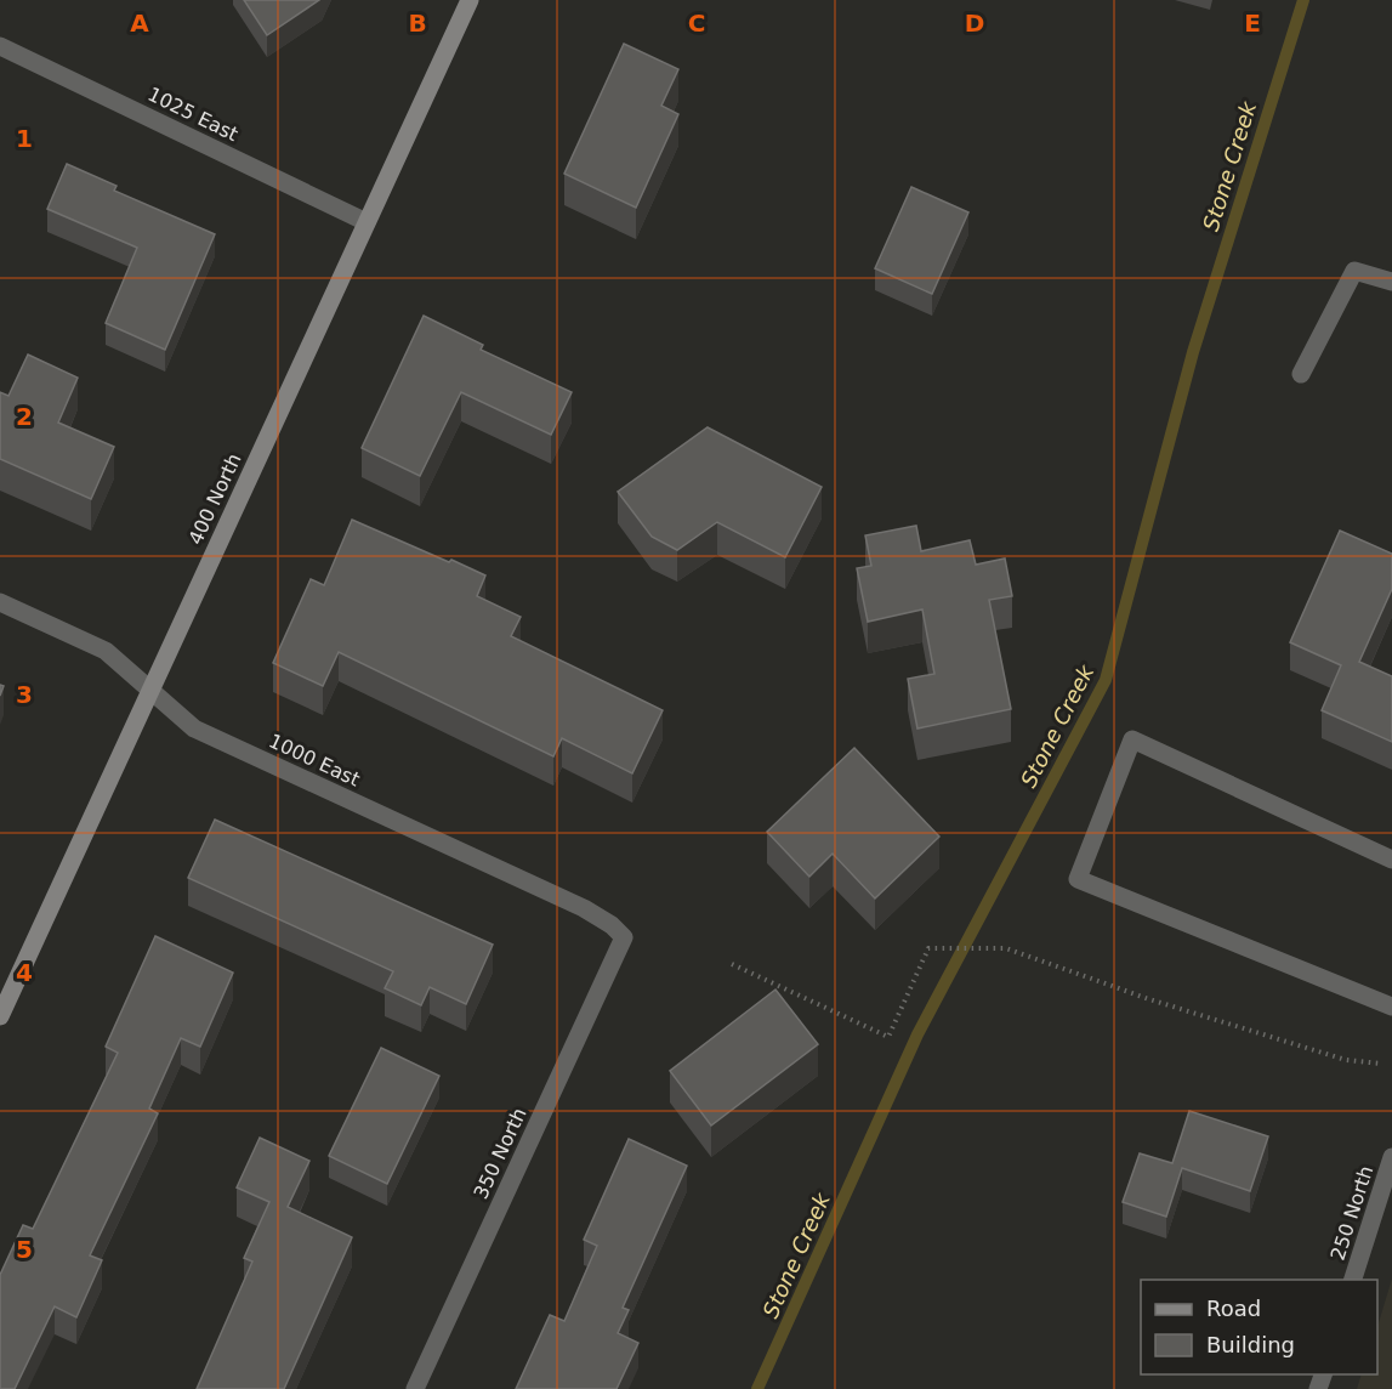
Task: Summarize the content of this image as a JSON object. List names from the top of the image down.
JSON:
{
  "streets": {
    "main road": ["400 North"],
    "street": [
      "1025 East",
      "1000 East",
      "350 North",
      "250 North"
    ]
  },
  "crossings": [
    ["1025 East", "400 North"],
    ["400 North", "1000 East"],
    ["1000 East", "350 North"]
  ],
  "water": ["Stone Creek"],
  "legend": ["Road", "Building"],
  "grid": {
    "columns": [
      "A",
      "B",
      "C",
      "D",
      "E"
    ],
    "rows": [
      "1",
      "2",
      "3",
      "4",
      "5"
    ]
  }
}
